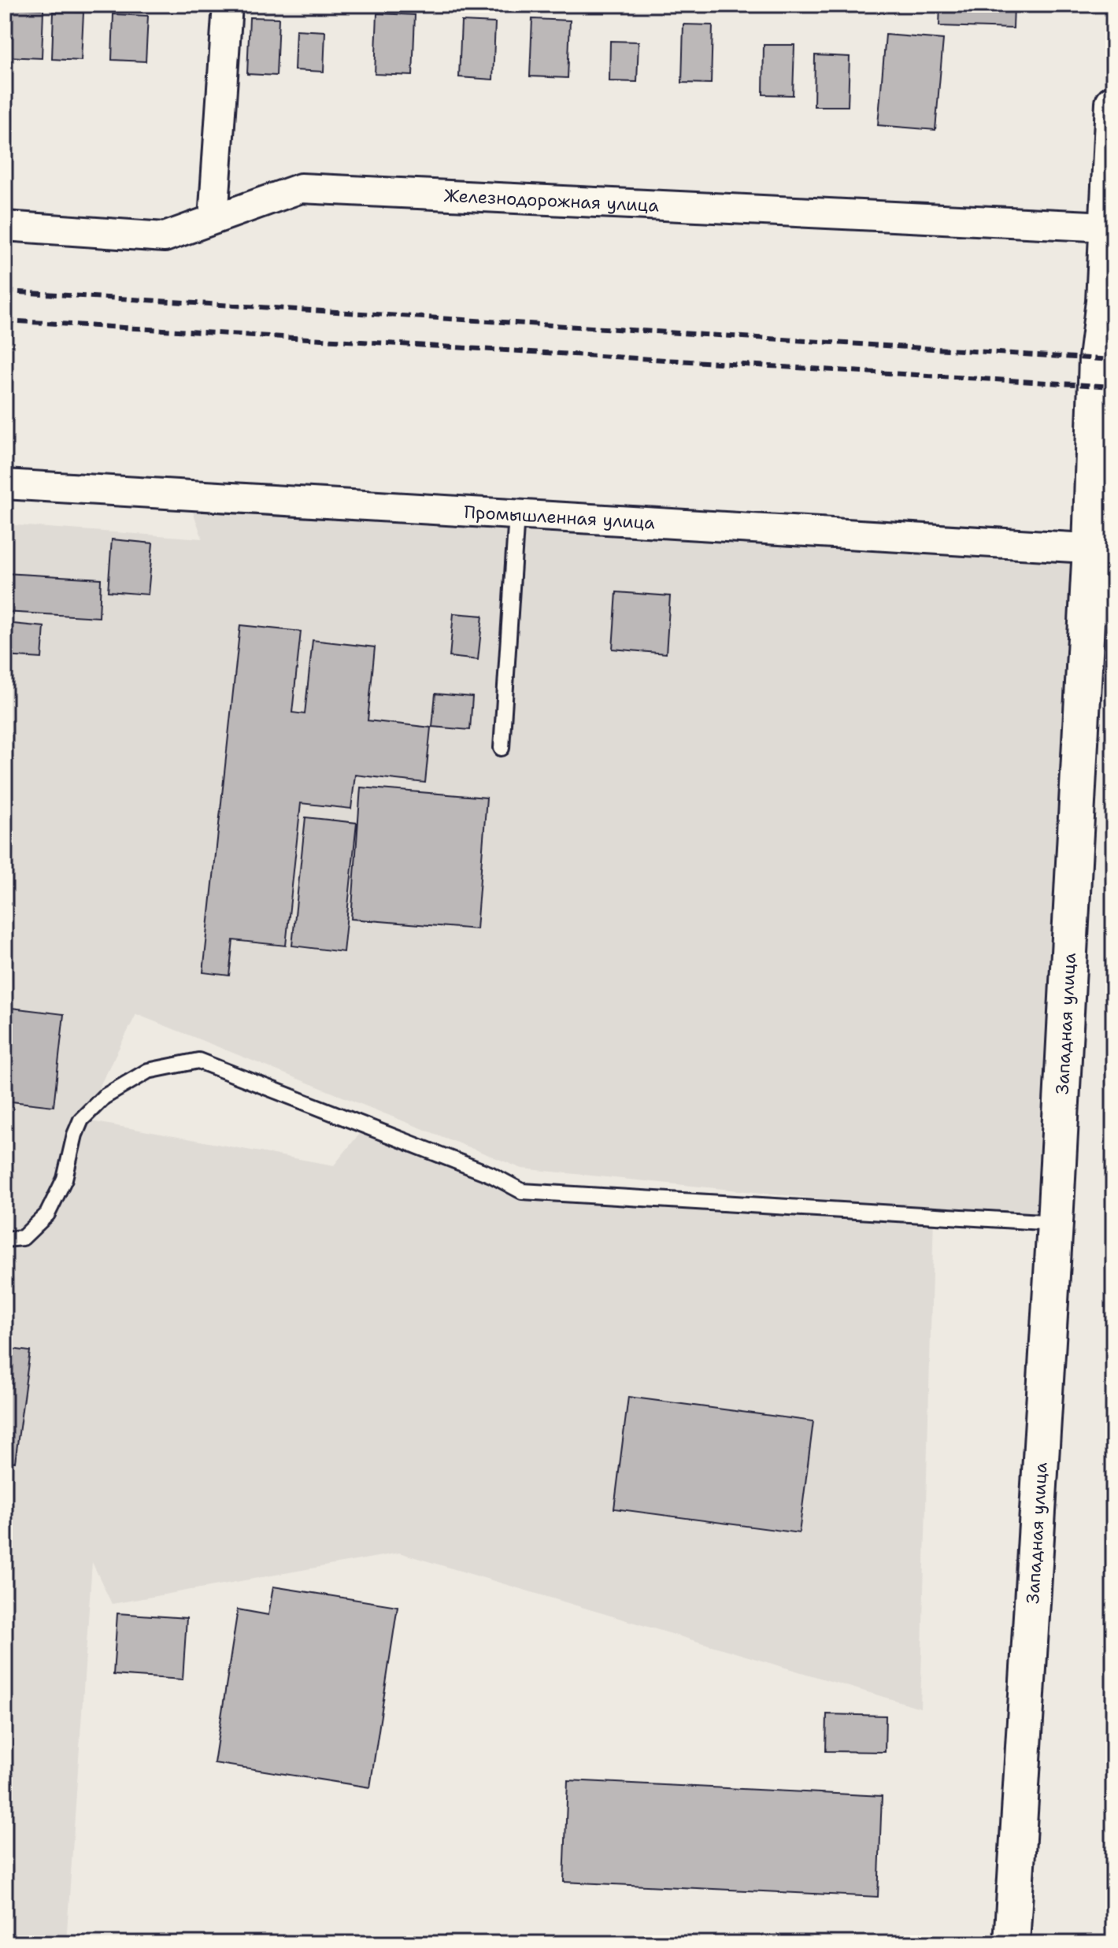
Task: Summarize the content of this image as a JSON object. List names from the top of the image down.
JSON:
{
  "streets": {
    "main road": ["Западная улица"],
    "street": ["Железнодорожная улица", "Промышленная улица"]
  },
  "crossings": [
    ["Железнодорожная улица", "Западная улица"],
    ["Промышленная улица", "Западная улица"]
  ]
}
